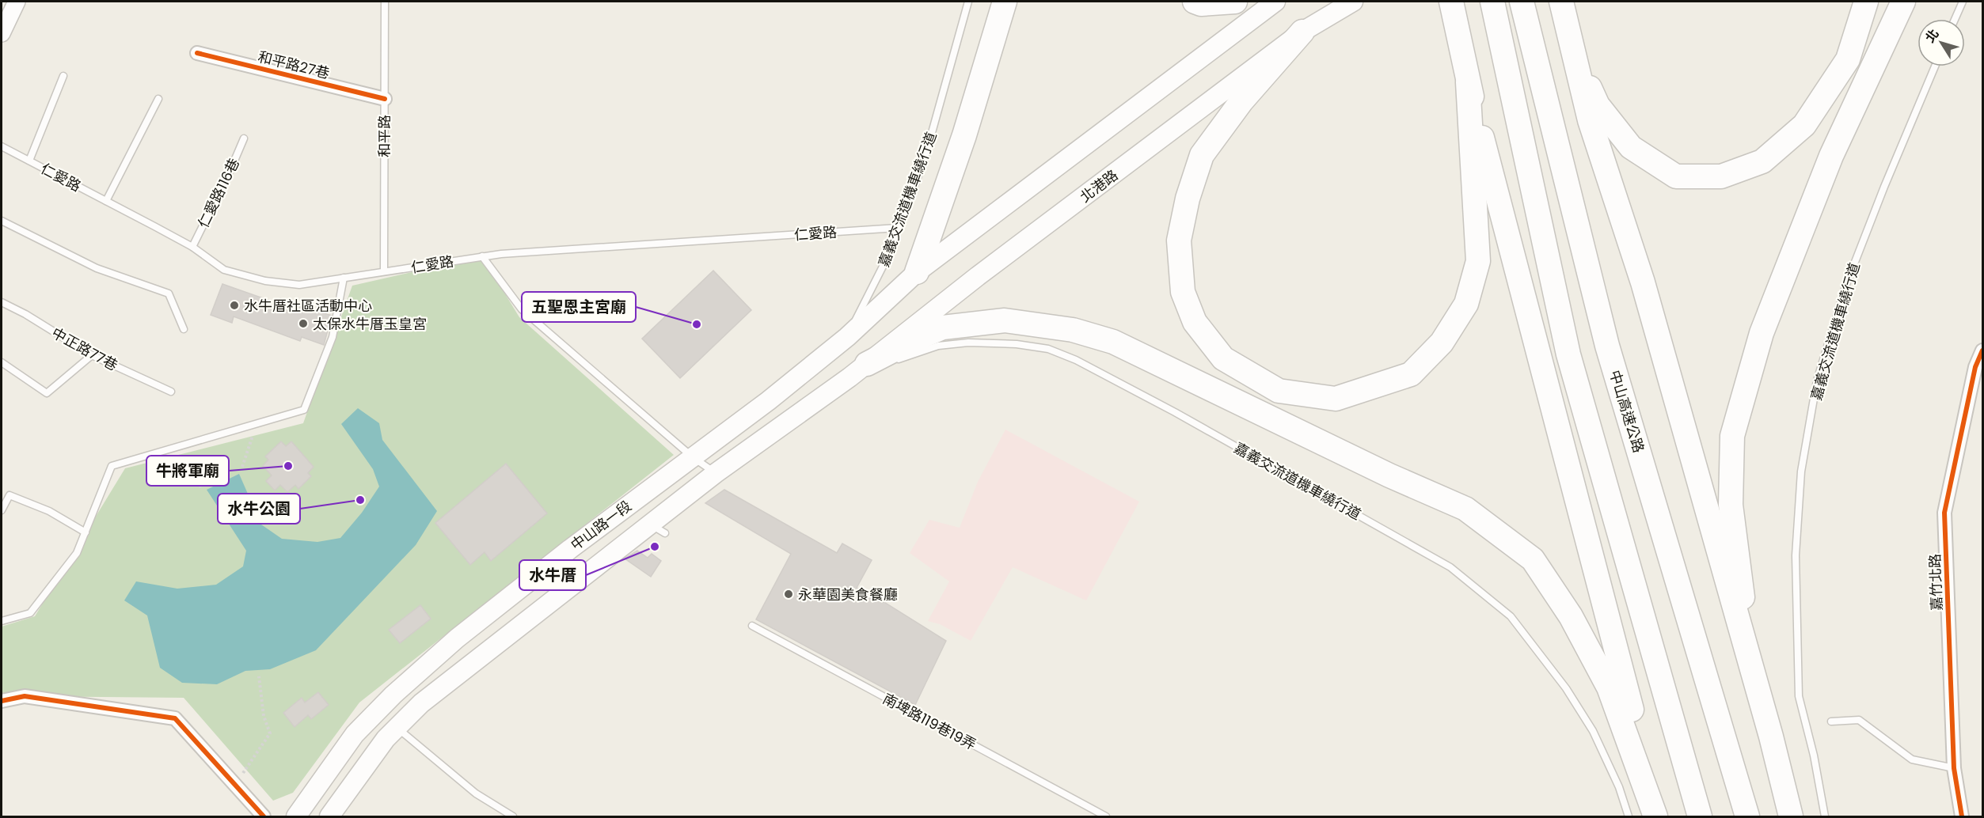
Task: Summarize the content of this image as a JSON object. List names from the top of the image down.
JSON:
{
  "streets": {
    "highway": ["中山高速公路"],
    "main road": ["北港路", "中山路一段"],
    "street": ["和平路27巷", "嘉竹北路"],
    "lane": [
      "和平路",
      "仁愛路",
      "仁愛路116巷",
      "嘉義交流道機車繞行道",
      "中正路77巷",
      "南埤路119巷19弄"
    ]
  },
  "crossings": [
    ["和平路27巷", "和平路"],
    ["和平路", "仁愛路"],
    ["仁愛路", "仁愛路116巷"],
    ["仁愛路", "嘉義交流道機車繞行道"],
    ["北港路", "中山路一段"],
    ["嘉義交流道機車繞行道", "中山路一段"]
  ],
  "places": [
    "水牛厝社區活動中心",
    "太保水牛厝玉皇宮",
    "五聖恩主宮廟",
    "牛將軍廟",
    "水牛公園",
    "水牛厝",
    "永華園美食餐廳"
  ],
  "north": "top left"
}
